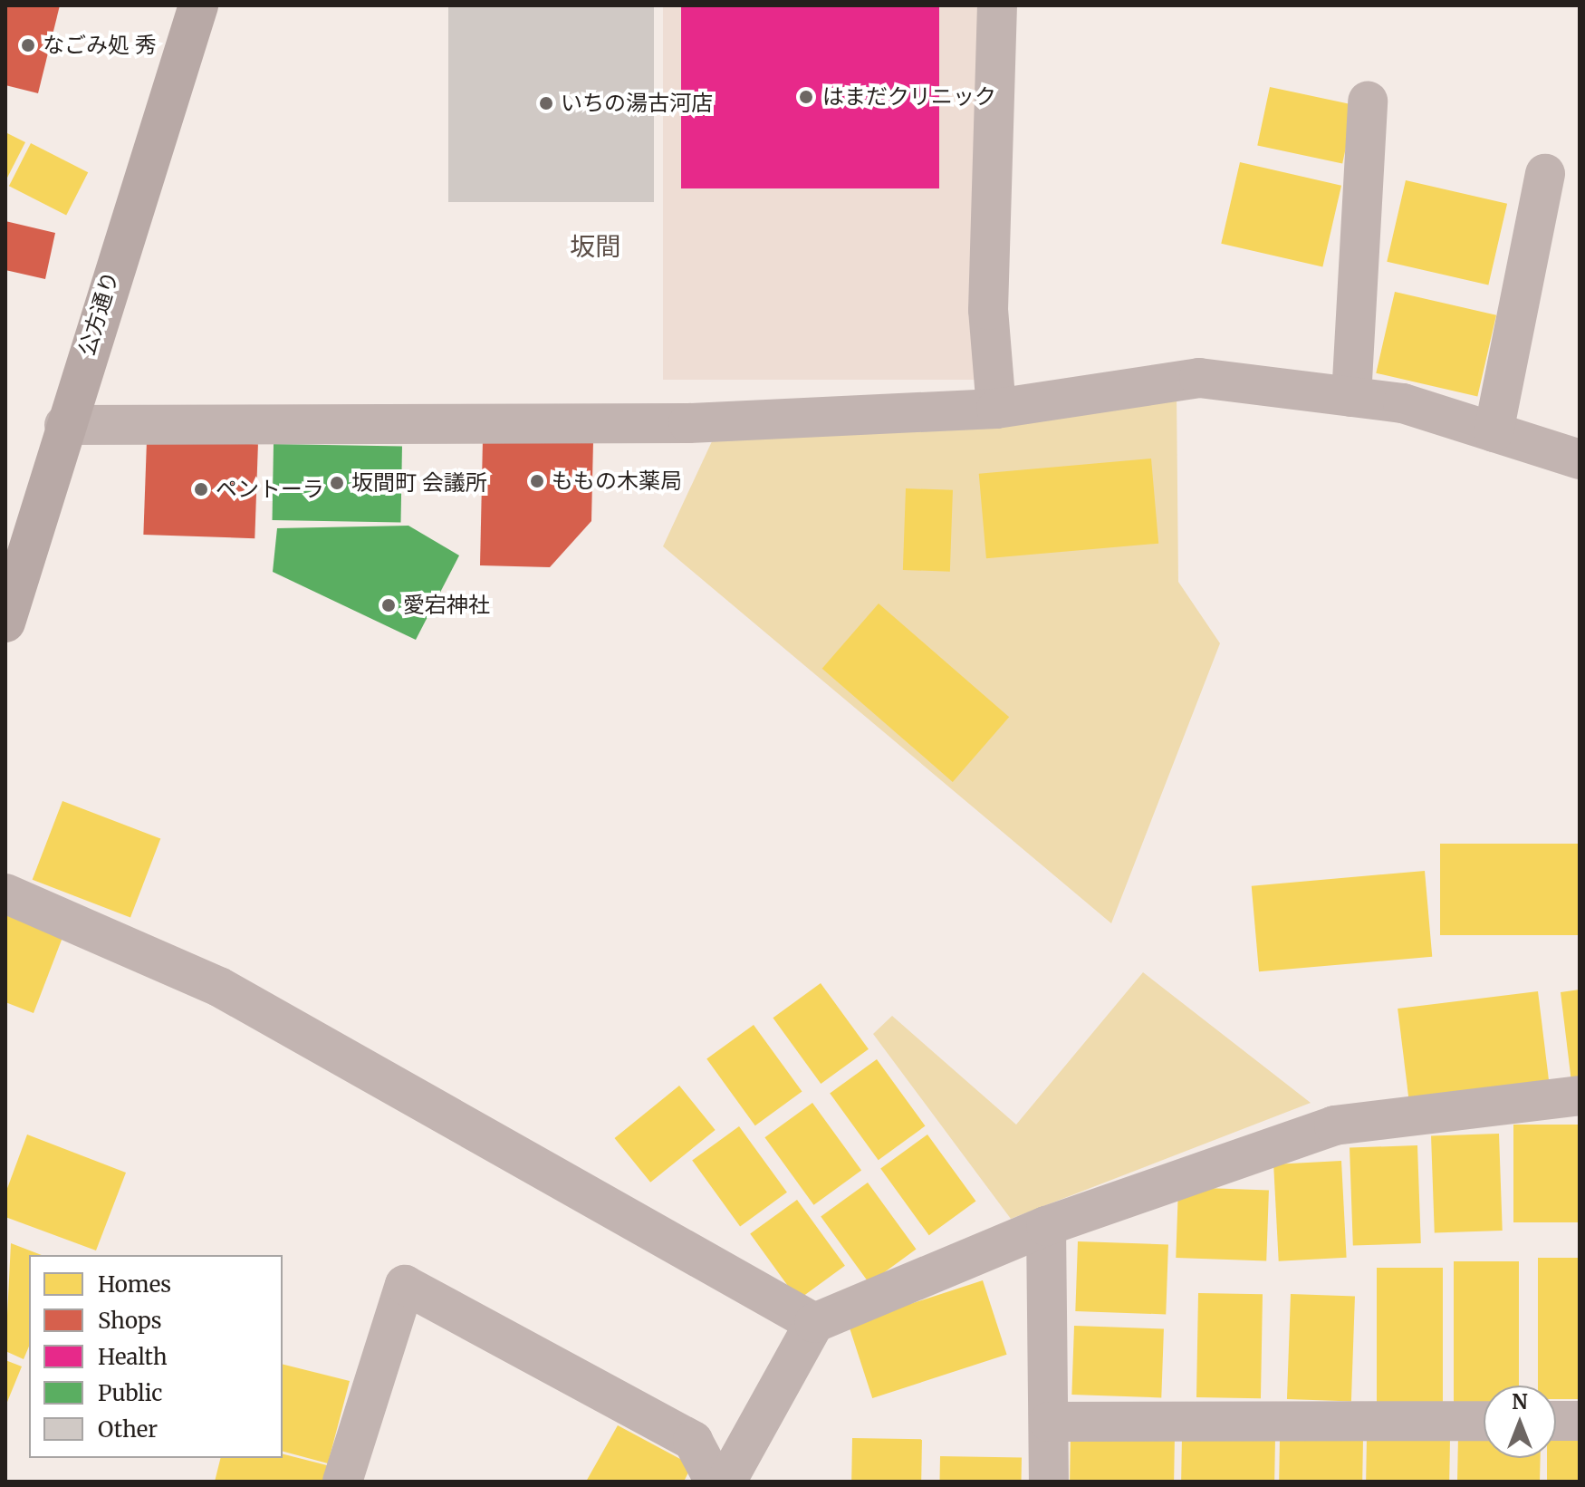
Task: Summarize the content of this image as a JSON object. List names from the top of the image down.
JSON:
{
  "streets": {
    "street": ["公方通り"]
  },
  "districts": ["坂間"],
  "places": [
    "なごみ処 秀",
    "はまだクリニック",
    "いちの湯古河店",
    "ももの木薬局",
    "坂間町 会議所",
    "ペントーラ",
    "愛宕神社"
  ],
  "legend": [
    "Homes",
    "Shops",
    "Health",
    "Public",
    "Other"
  ],
  "north": "top"
}
